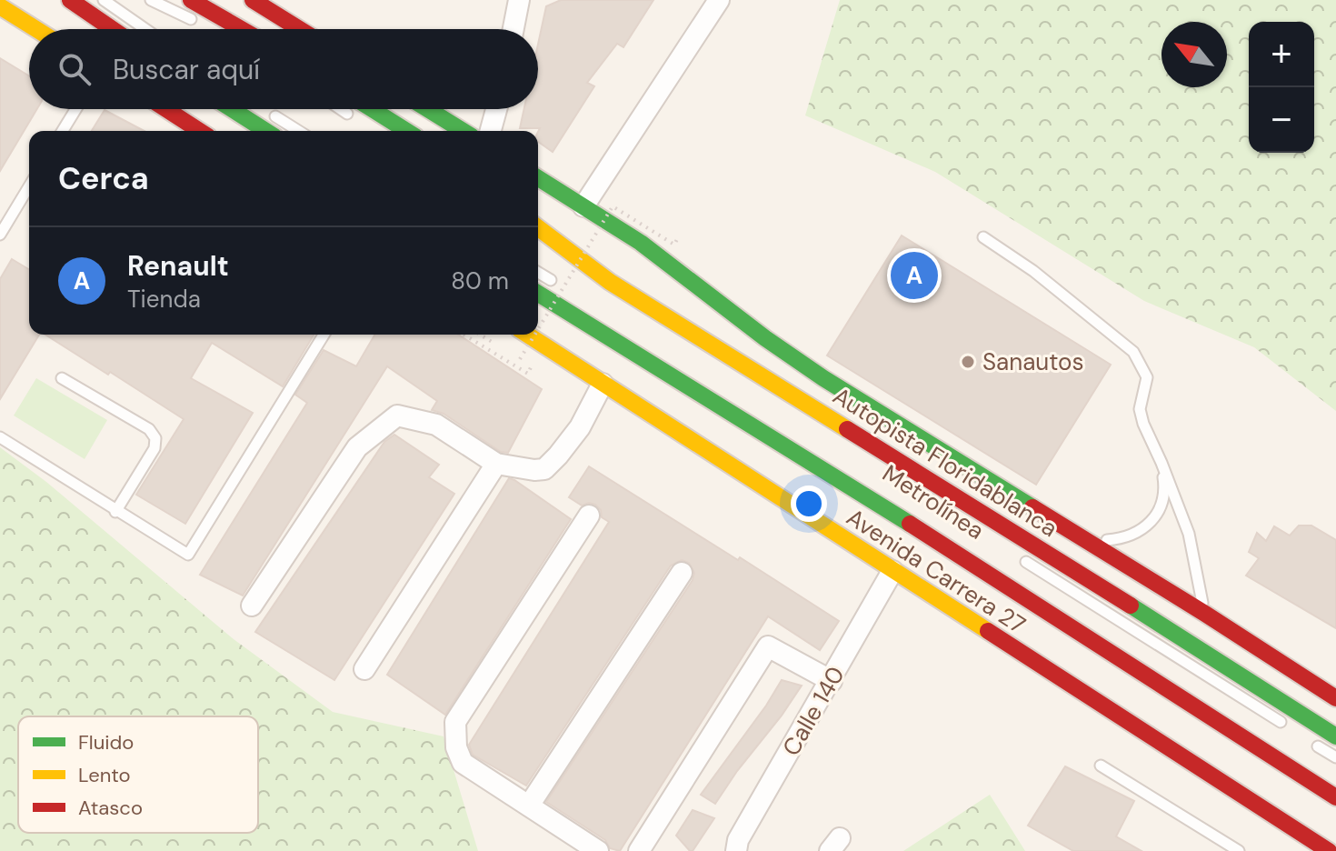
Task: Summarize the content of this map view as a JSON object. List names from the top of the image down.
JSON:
{
  "streets": {
    "highway": ["Autopista Floridablanca", "Avenida Carrera 27"],
    "street": ["Calle 140"]
  },
  "crossings": [
    ["Avenida Carrera 27", "Calle 140"]
  ],
  "places": ["Sanautos"],
  "legend": ["Fluido", "Lento", "Atasco"],
  "north": "top left",
  "page": {
    "map_buttons": ["+", "−"],
    "search": "Buscar aquí",
    "heading": "Cerca",
    "list": [
      {
        "mark": "A",
        "name": "Renault",
        "note": "Tienda",
        "value": "80 m"
      }
    ],
    "pins": "A"
  }
}
